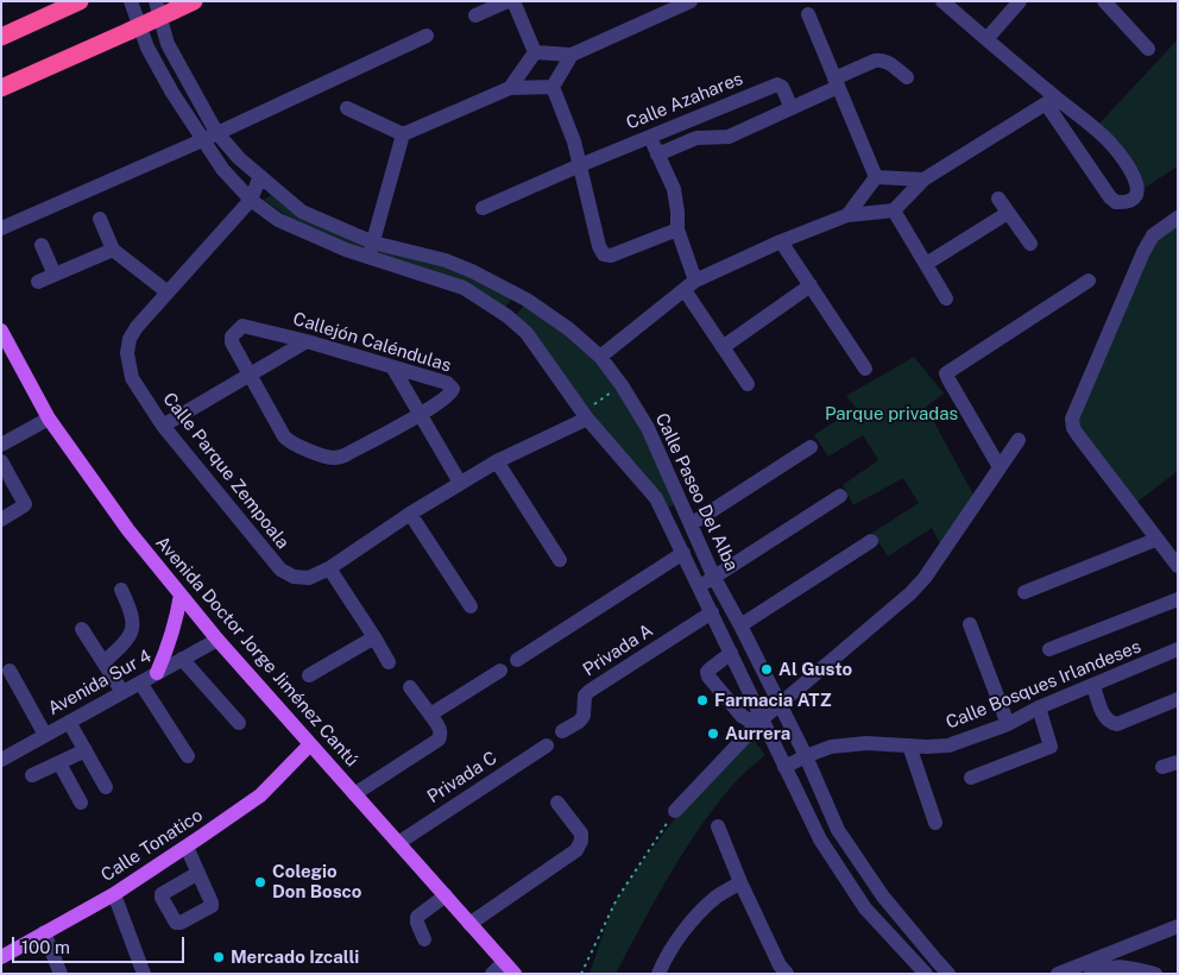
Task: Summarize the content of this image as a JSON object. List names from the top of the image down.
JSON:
{
  "streets": {
    "main road": ["Avenida Doctor Jorge Jiménez Cantú", "Calle Tonatico"],
    "street": [
      "Calle Azahares",
      "Callejón Caléndulas",
      "Calle Parque Zempoala",
      "Calle Paseo Del Alba",
      "Privada A",
      "Avenida Sur 4",
      "Calle Bosques Irlandeses",
      "Privada C"
    ]
  },
  "crossings": [
    ["Calle Parque Zempoala", "Calle Paseo Del Alba"],
    ["Calle Paseo Del Alba", "Privada A"],
    ["Calle Paseo Del Alba", "Calle Bosques Irlandeses"],
    ["Avenida Doctor Jorge Jiménez Cantú", "Avenida Sur 4"],
    ["Avenida Doctor Jorge Jiménez Cantú", "Privada C"],
    ["Avenida Doctor Jorge Jiménez Cantú", "Calle Tonatico"]
  ],
  "parks": ["Parque privadas"],
  "places": [
    "Al Gusto",
    "Farmacia ATZ",
    "Aurrera",
    "Colegio Don Bosco",
    "Mercado Izcalli"
  ],
  "scale_bar": "100 m"
}
